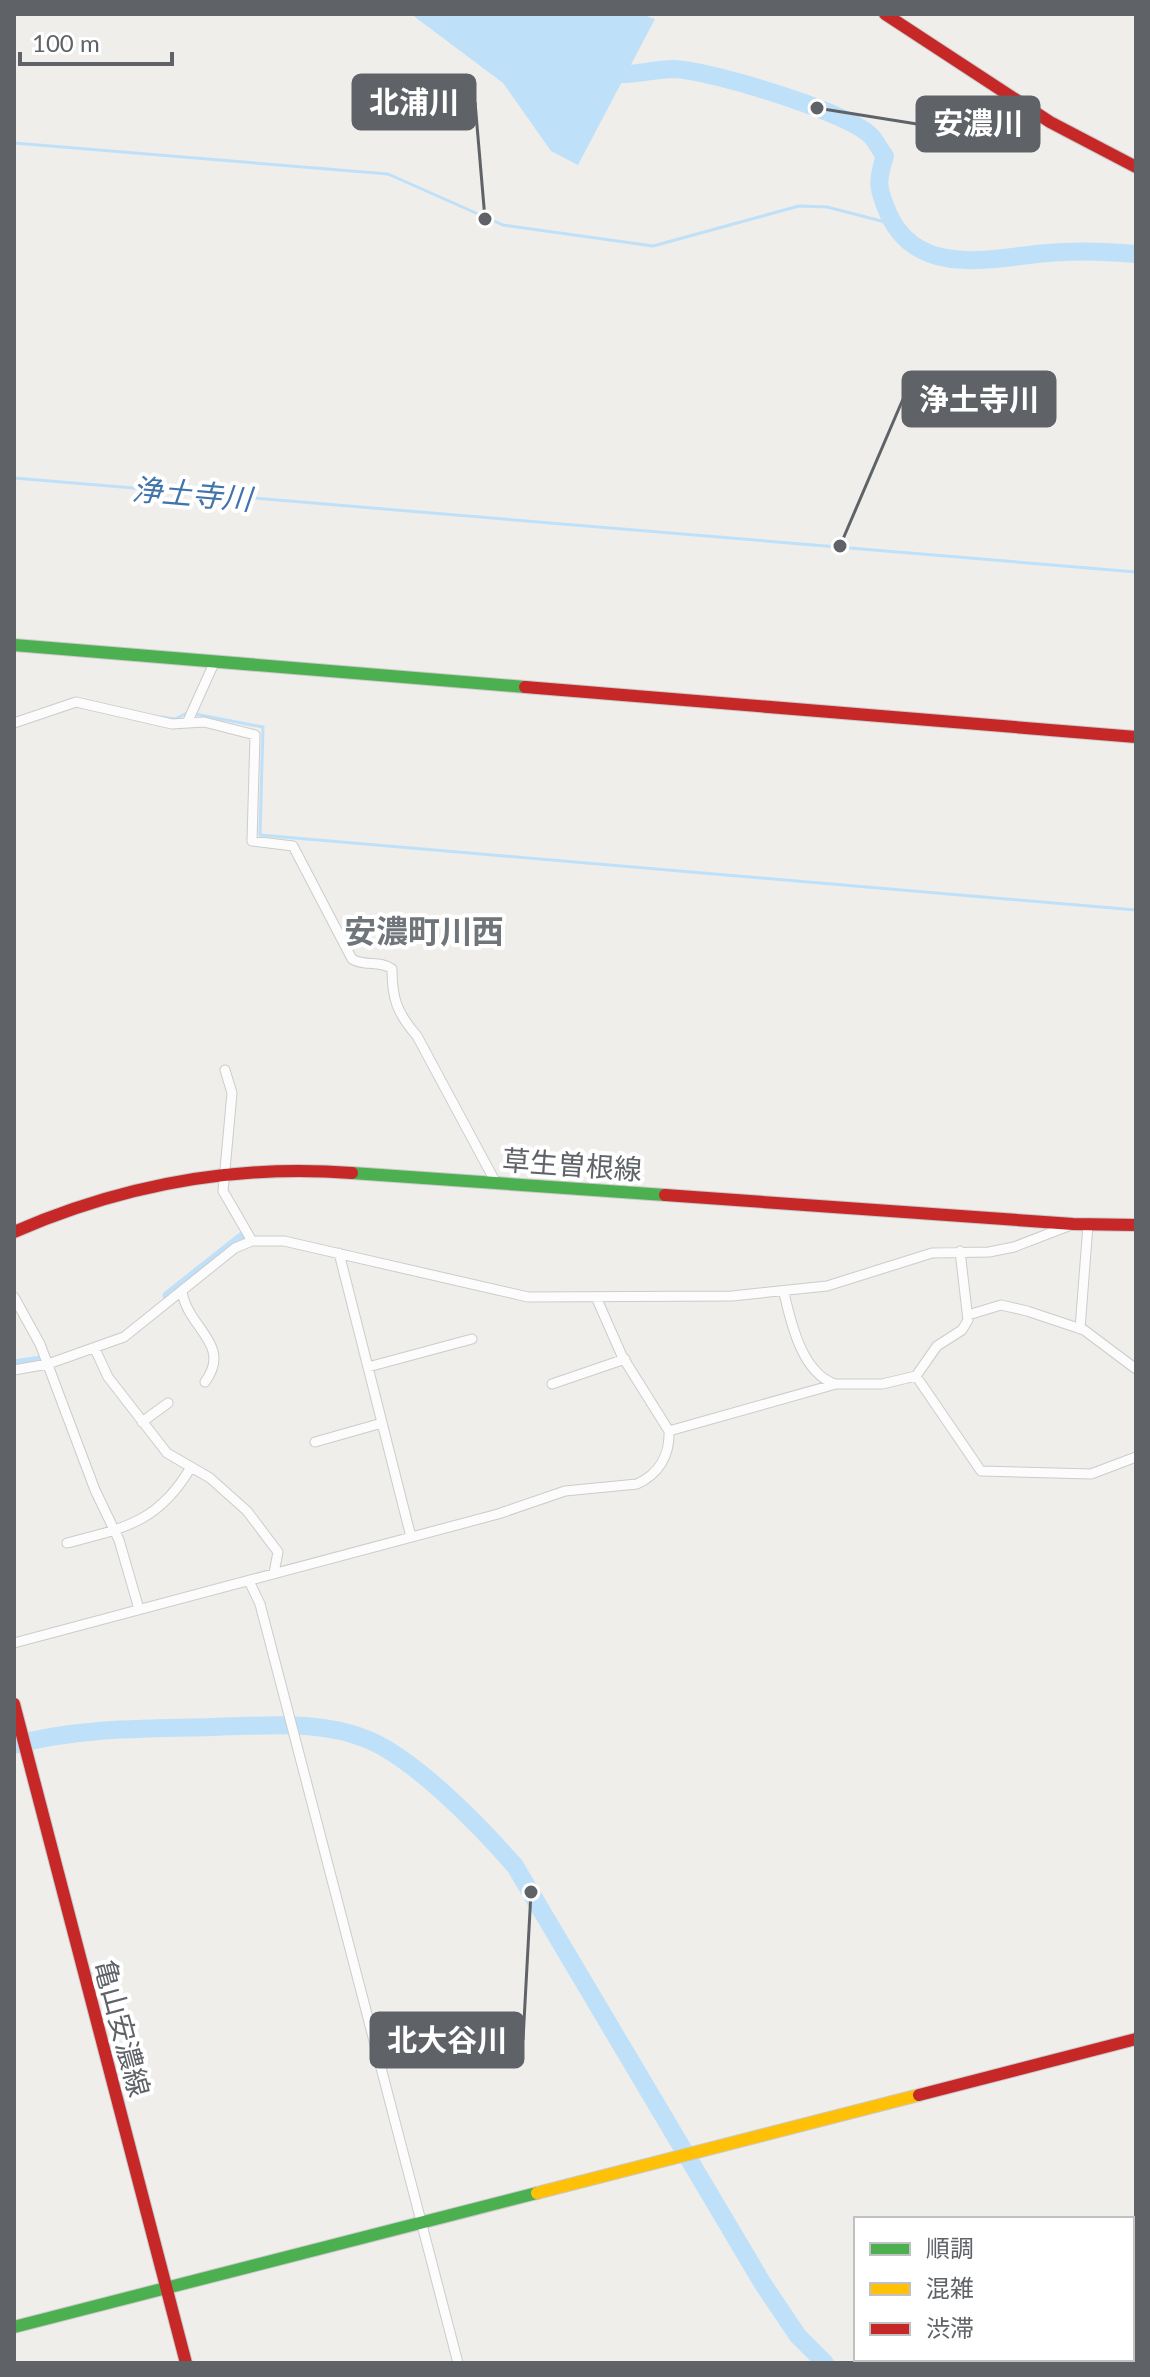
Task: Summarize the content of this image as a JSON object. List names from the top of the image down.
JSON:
{
  "streets": {
    "street": ["草生曽根線", "亀山安濃線"]
  },
  "districts": ["安濃町川西"],
  "water": ["浄土寺川"],
  "places": [
    "安濃川",
    "北浦川",
    "浄土寺川",
    "北大谷川"
  ],
  "legend": ["順調", "混雑", "渋滞"],
  "scale_bar": "100 m"
}
